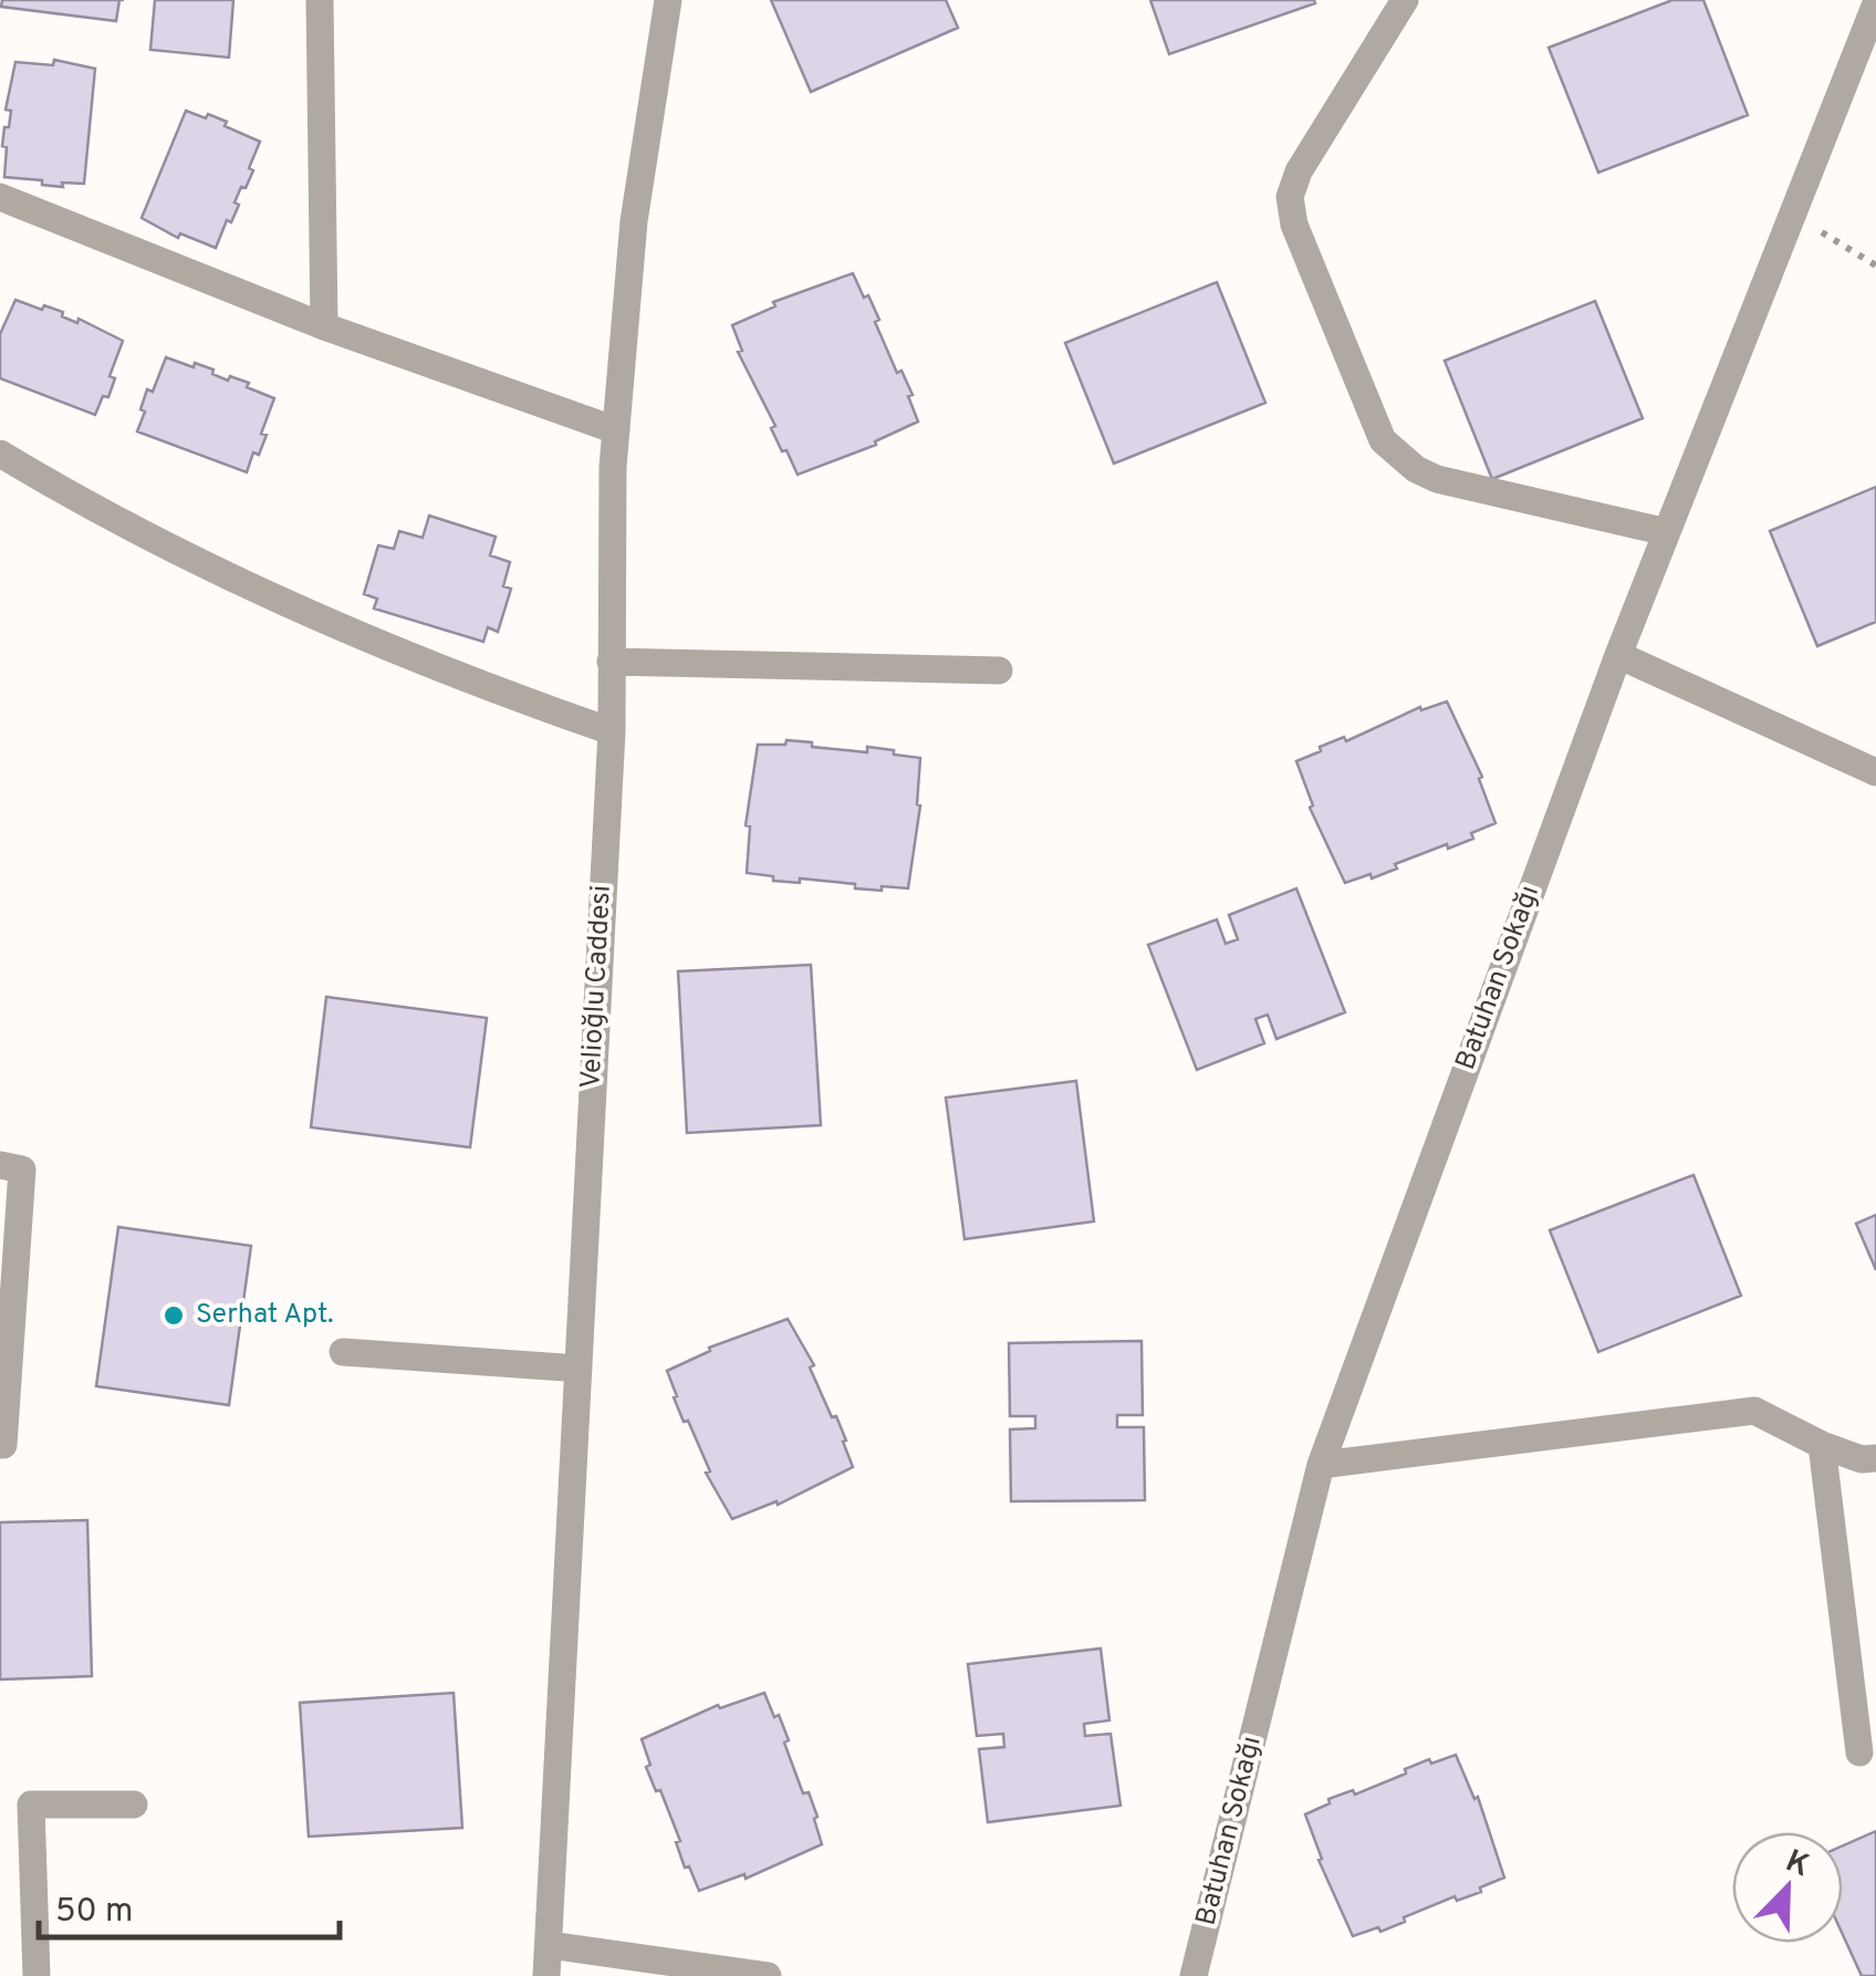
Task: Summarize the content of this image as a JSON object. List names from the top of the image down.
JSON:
{
  "streets": {
    "street": ["Batuhan Sokağı", "Velioğlu Caddesi"]
  },
  "places": ["Serhat Apt."],
  "scale_bar": "50 m",
  "north": "top right"
}
